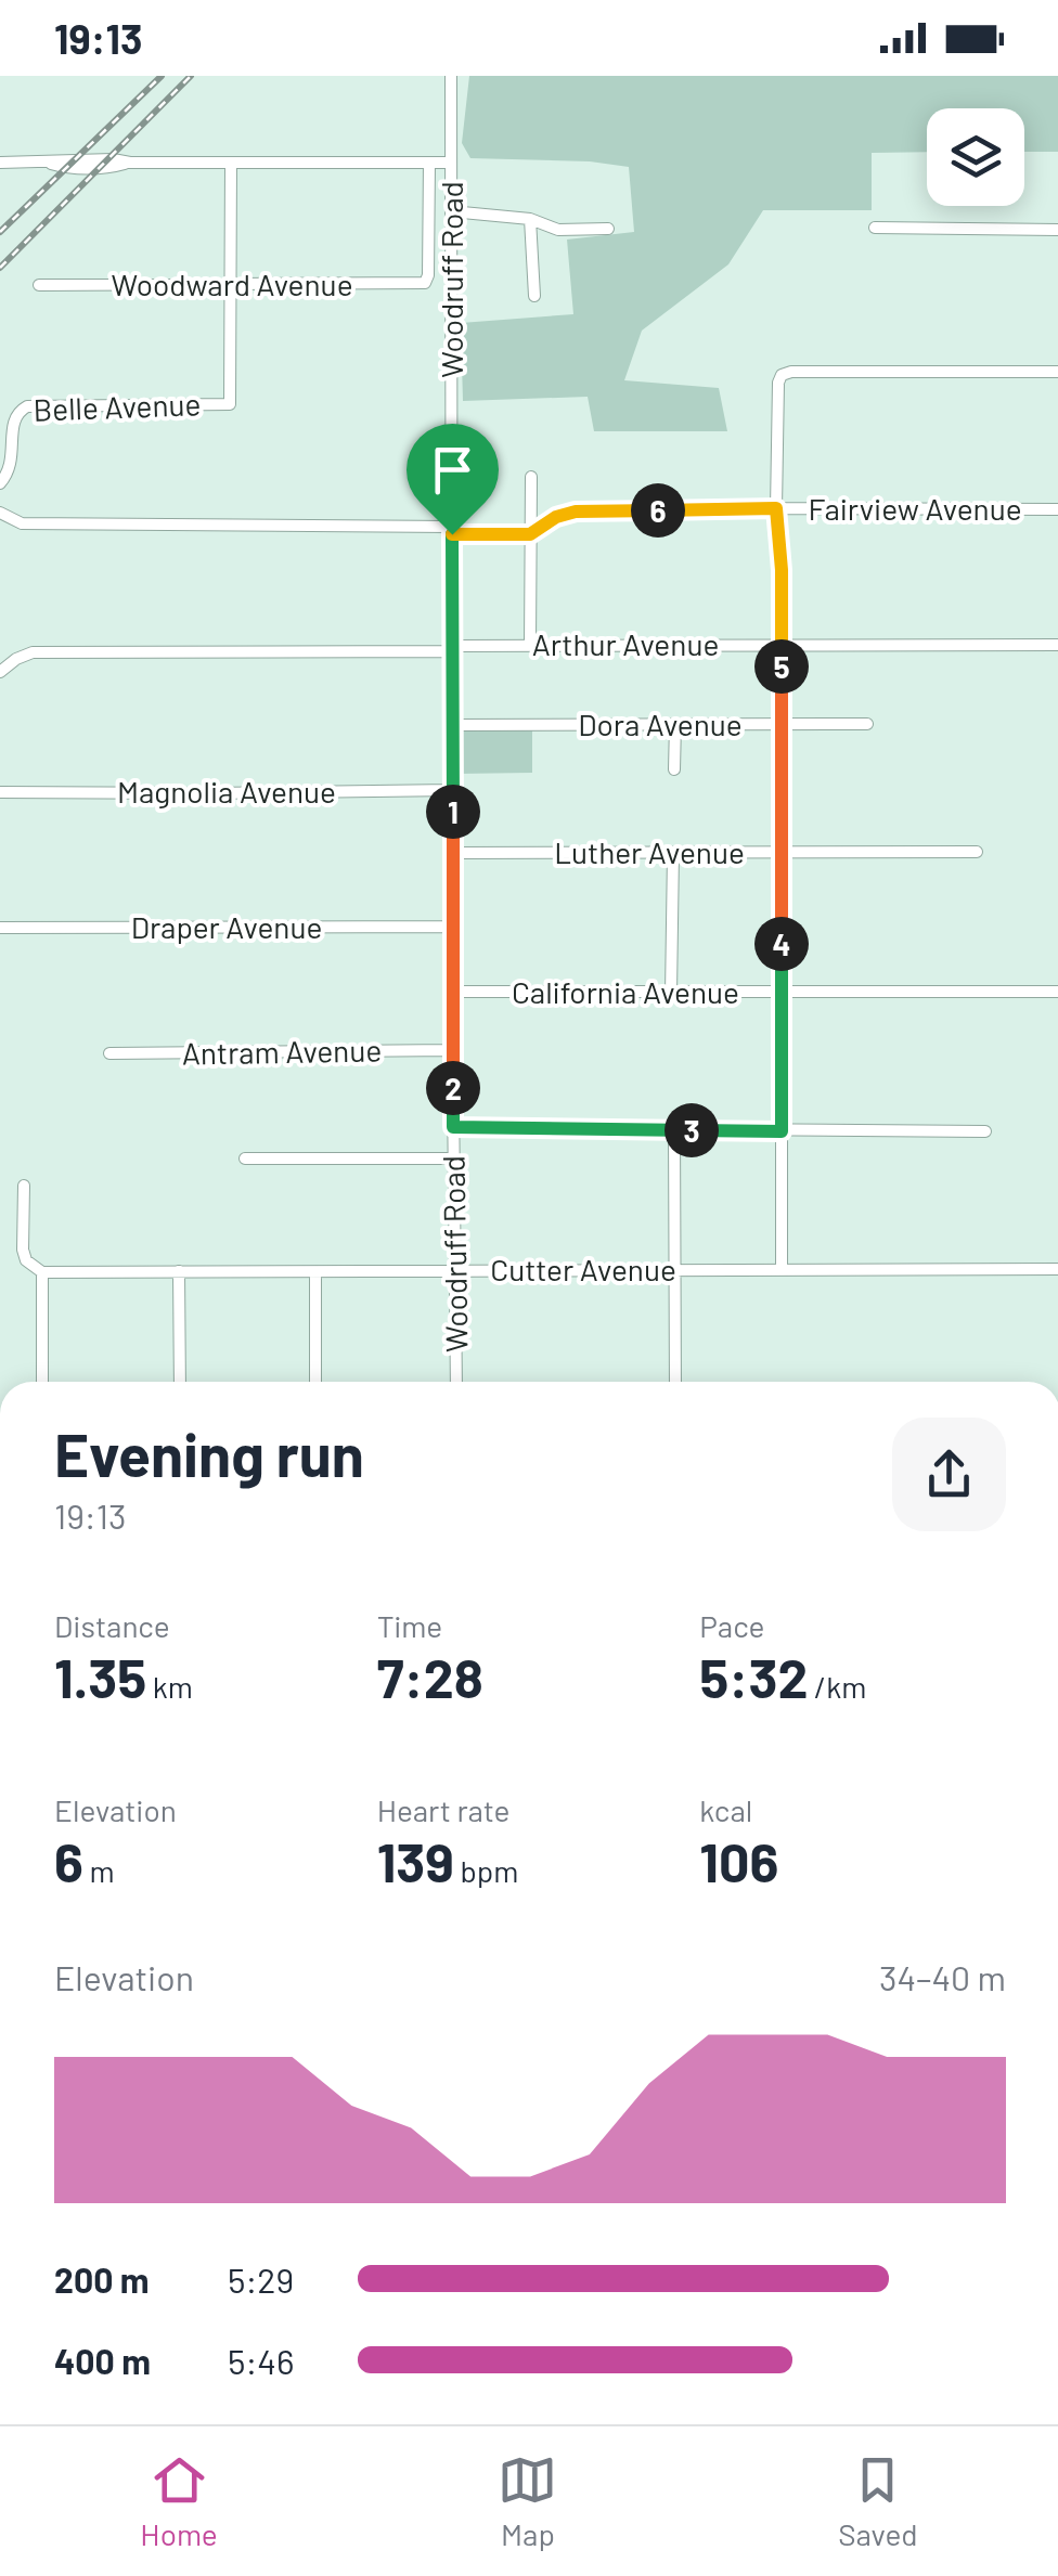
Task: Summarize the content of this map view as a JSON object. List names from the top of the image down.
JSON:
{
  "streets": {
    "street": [
      "Woodruff Road",
      "Woodward Avenue",
      "Belle Avenue",
      "Fairview Avenue",
      "Arthur Avenue",
      "Dora Avenue",
      "Magnolia Avenue",
      "Luther Avenue",
      "Draper Avenue",
      "California Avenue",
      "Antram Avenue",
      "Cutter Avenue"
    ]
  },
  "crossings": [
    ["Woodruff Road", "Woodward Avenue"],
    ["Woodruff Road", "Fairview Avenue"],
    ["Woodruff Road", "Arthur Avenue"],
    ["Woodruff Road", "Dora Avenue"],
    ["Woodruff Road", "Magnolia Avenue"],
    ["Woodruff Road", "Luther Avenue"],
    ["Woodruff Road", "Draper Avenue"],
    ["Woodruff Road", "California Avenue"],
    ["Woodruff Road", "Antram Avenue"],
    ["Woodruff Road", "Cutter Avenue"],
    ["Woodward Avenue", "Belle Avenue"]
  ],
  "page": {
    "status": "19:13",
    "pins": [
      "6",
      "5",
      "1",
      "4",
      "2",
      "3"
    ],
    "heading": ["Evening run", "19:13"],
    "stats": [
      ["Distance", "1.35 km"],
      ["Time", "7:28"],
      ["Pace", "5:32 /km"],
      ["Elevation", "6 m"],
      ["Heart rate", "139 bpm"],
      ["kcal", "106"]
    ],
    "chart": ["Elevation", "34–40 m"],
    "list": [
      {
        "name": "200 m",
        "note": "5:29"
      },
      {
        "name": "400 m",
        "note": "5:46"
      }
    ],
    "tabs": ["Home", "Map", "Saved"]
  }
}
